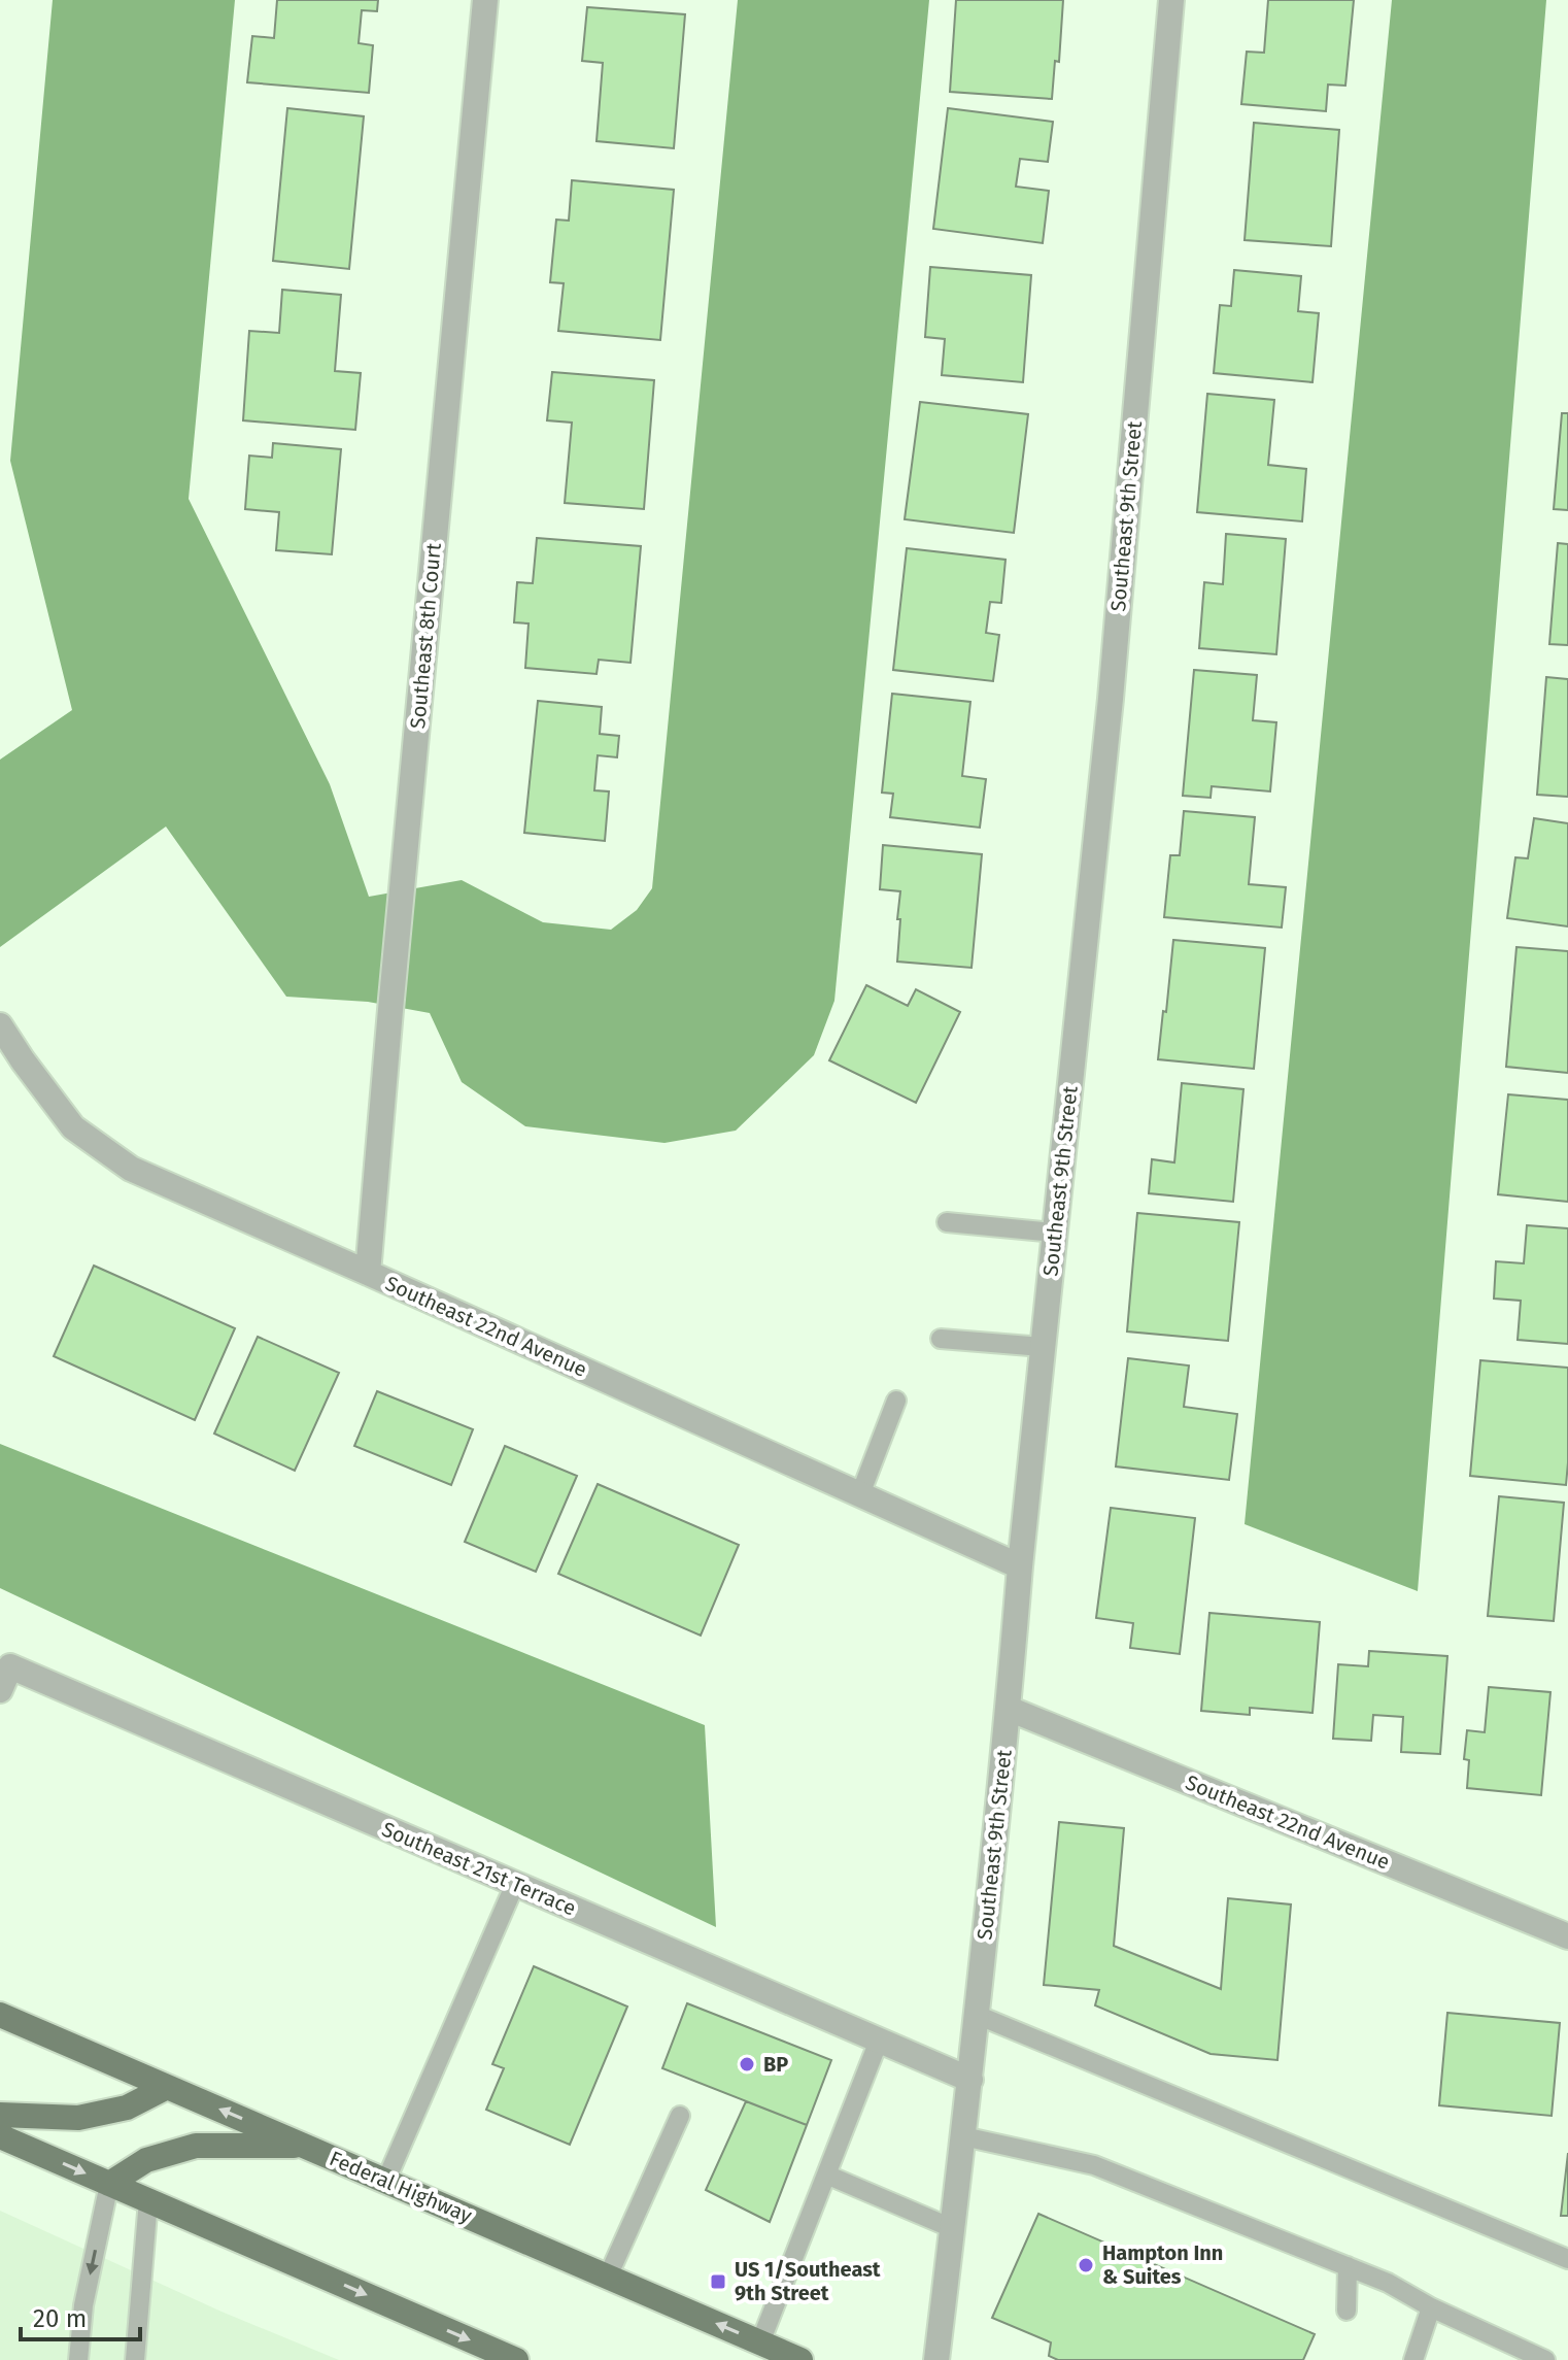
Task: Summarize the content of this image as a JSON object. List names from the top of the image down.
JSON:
{
  "streets": {
    "main road": ["Federal Highway"],
    "street": [
      "Southeast 9th Street",
      "Southeast 8th Court",
      "Southeast 22nd Avenue",
      "Southeast 21st Terrace"
    ]
  },
  "crossings": [
    ["Southeast 9th Street", "Southeast 22nd Avenue"],
    ["Southeast 9th Street", "Southeast 21st Terrace"],
    ["Southeast 8th Court", "Southeast 22nd Avenue"]
  ],
  "places": {
    "other": ["BP", "Hampton Inn & Suites"],
    "transit": ["US 1/Southeast 9th Street"]
  },
  "scale_bar": "20 m"
}
